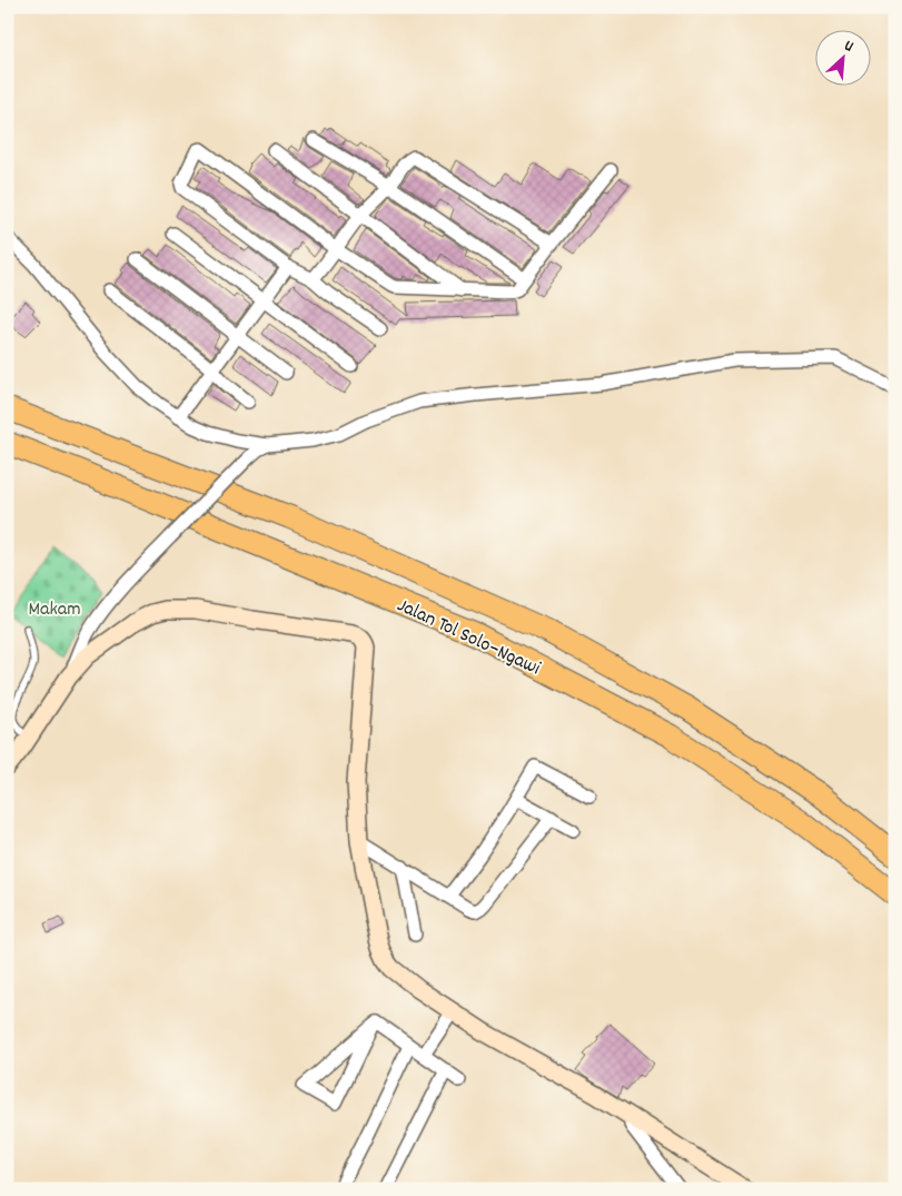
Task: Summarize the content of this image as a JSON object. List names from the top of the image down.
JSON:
{
  "streets": {
    "highway": ["Jalan Tol Solo–Ngawi"]
  },
  "parks": ["Makam"],
  "north": "top right"
}
